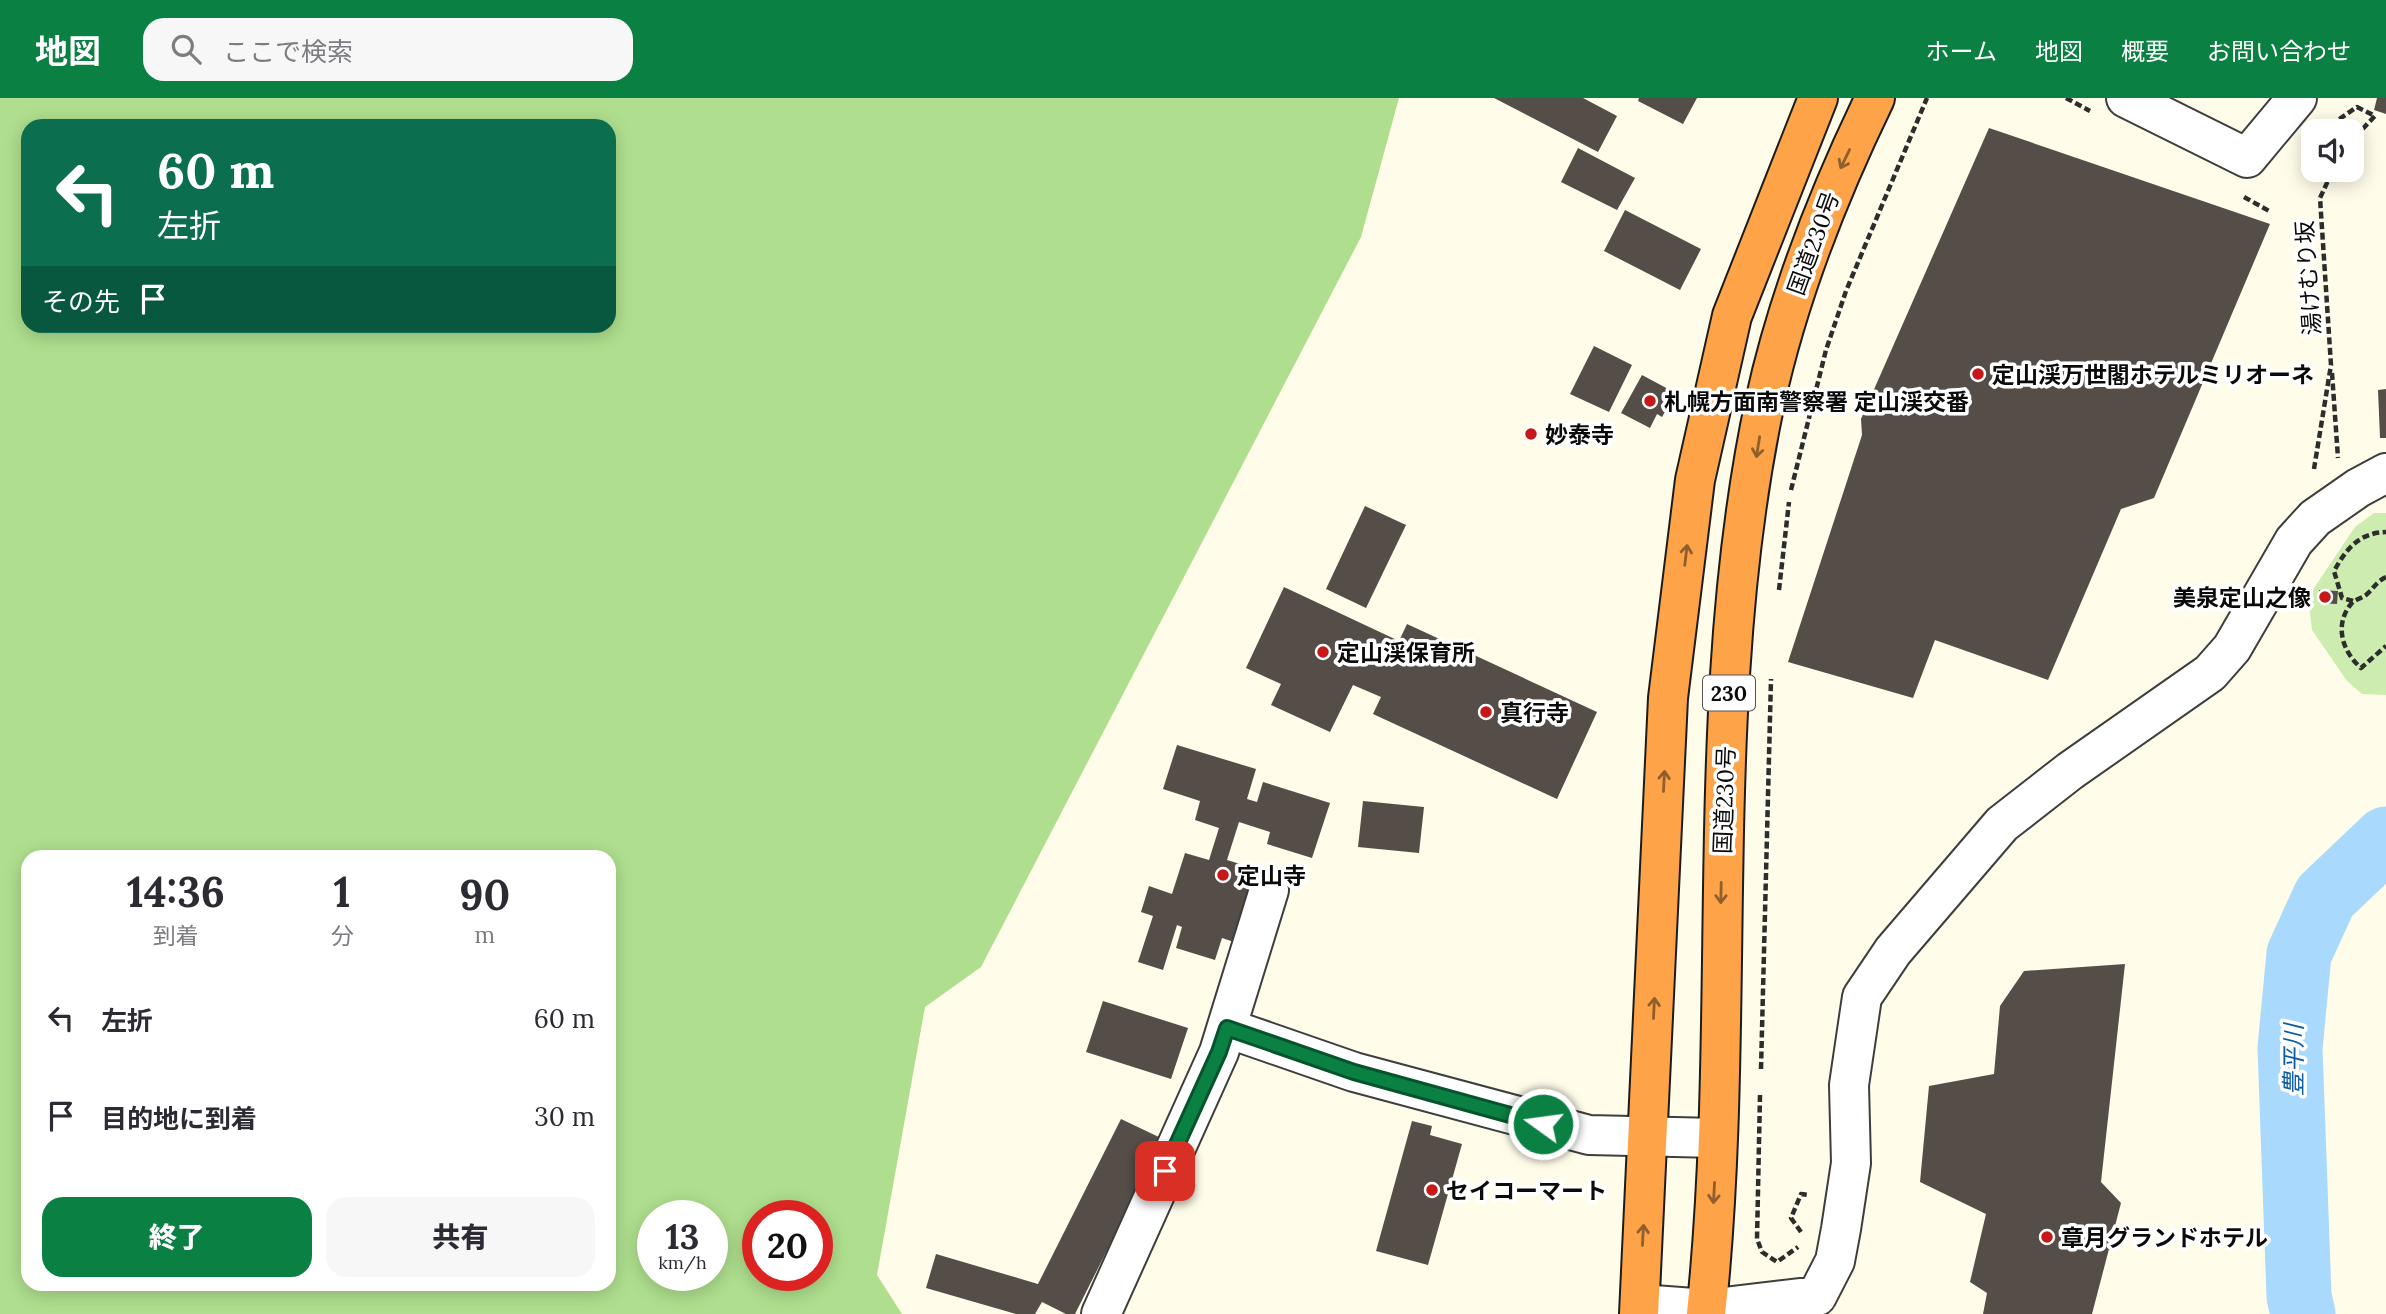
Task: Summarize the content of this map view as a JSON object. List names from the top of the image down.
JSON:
{
  "streets": {
    "highway": ["国道230号", "230"],
    "path": ["湯けむり坂"]
  },
  "water": ["豊平川"],
  "places": [
    "定山渓万世閣ホテルミリオーネ",
    "札幌方面南警察署 定山渓交番",
    "妙泰寺",
    "美泉定山之像",
    "定山渓保育所",
    "真行寺",
    "定山寺",
    "セイコーマート",
    "章月グランドホテル"
  ],
  "page": {
    "header": "地図",
    "search": "ここで検索",
    "nav": [
      "ホーム",
      "地図",
      "概要",
      "お問い合わせ"
    ],
    "turn": ["60 m", "左折"],
    "then": "その先",
    "eta": [
      "14:36",
      "到着",
      "1",
      "分",
      "90",
      "m"
    ],
    "list": [
      {
        "name": "左折",
        "value": "60 m"
      },
      {
        "name": "目的地に到着",
        "value": "30 m"
      }
    ],
    "buttons": ["終了", "共有"],
    "speed": "13 km/h",
    "limit": "20"
  }
}
